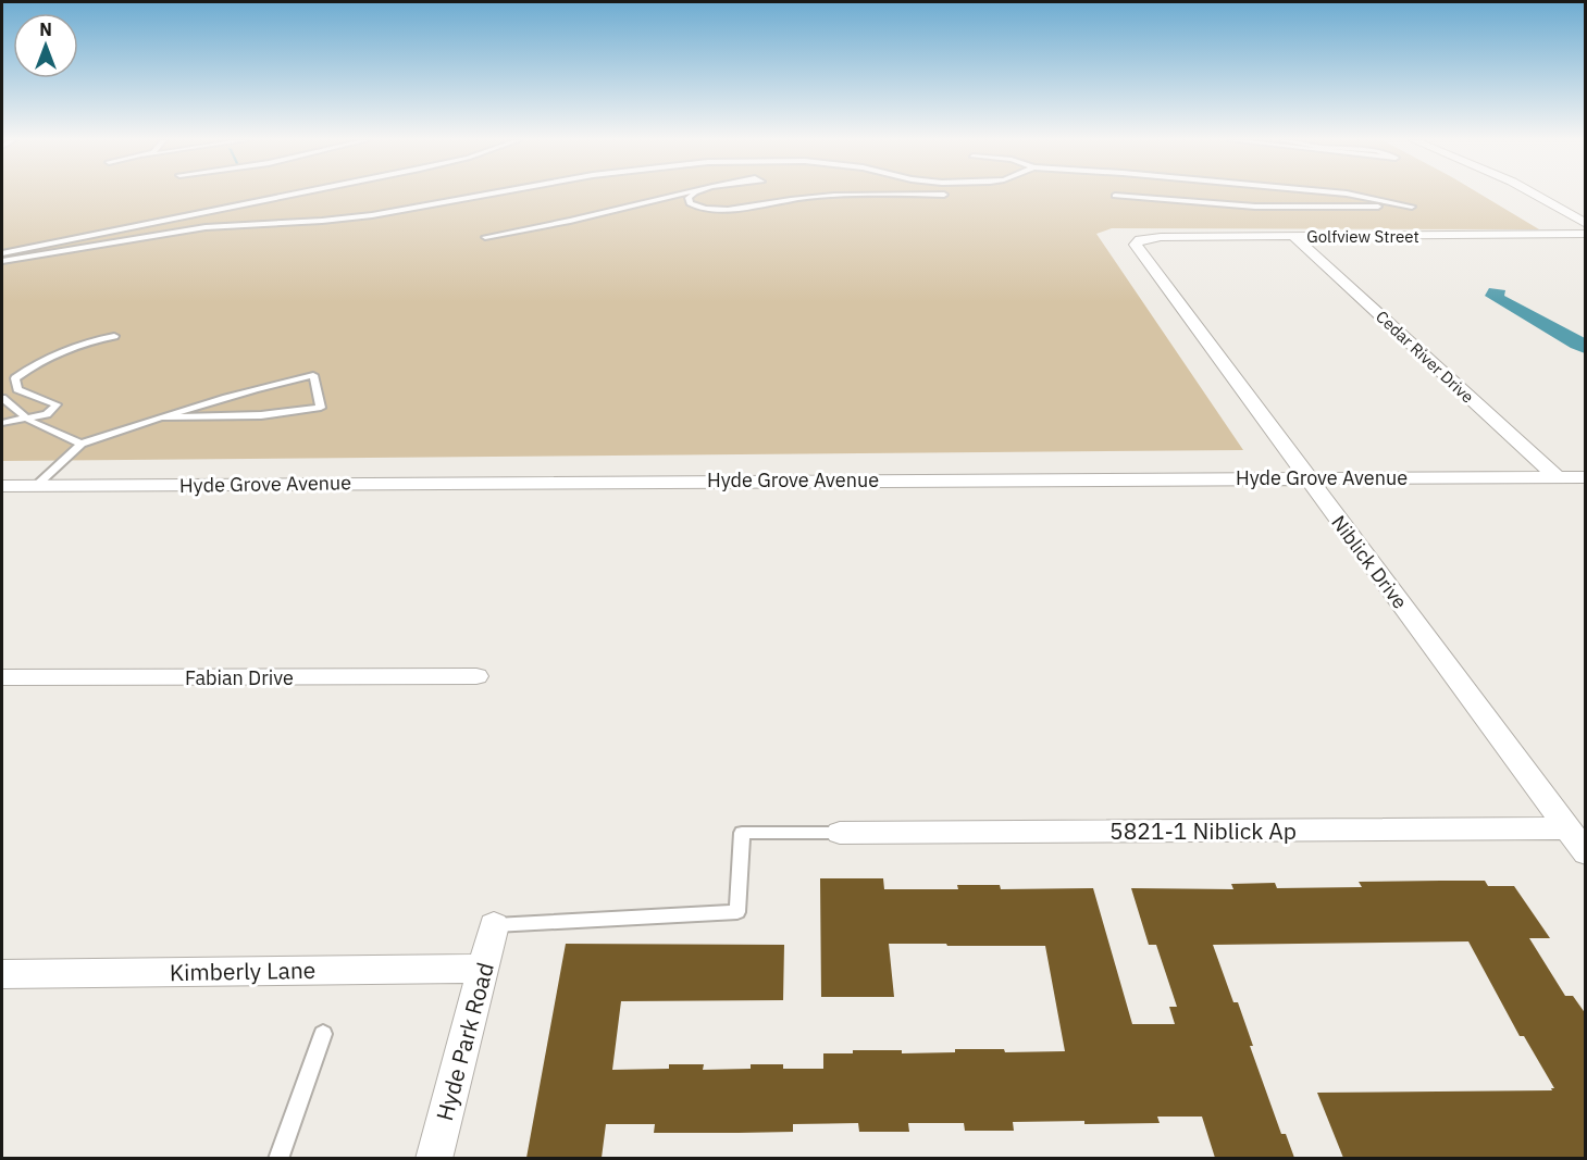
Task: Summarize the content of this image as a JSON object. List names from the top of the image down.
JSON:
{
  "streets": {
    "street": [
      "Golfview Street",
      "Cedar River Drive",
      "Hyde Grove Avenue",
      "Niblick Drive",
      "Fabian Drive",
      "5821-1 Niblick Ap",
      "Kimberly Lane",
      "Hyde Park Road"
    ]
  },
  "crossings": [
    ["Golfview Street", "Cedar River Drive"],
    ["Golfview Street", "Niblick Drive"],
    ["Cedar River Drive", "Hyde Grove Avenue"],
    ["Hyde Grove Avenue", "Niblick Drive"],
    ["Niblick Drive", "5821-1 Niblick Ap"],
    ["Kimberly Lane", "Hyde Park Road"]
  ],
  "north": "top"
}
